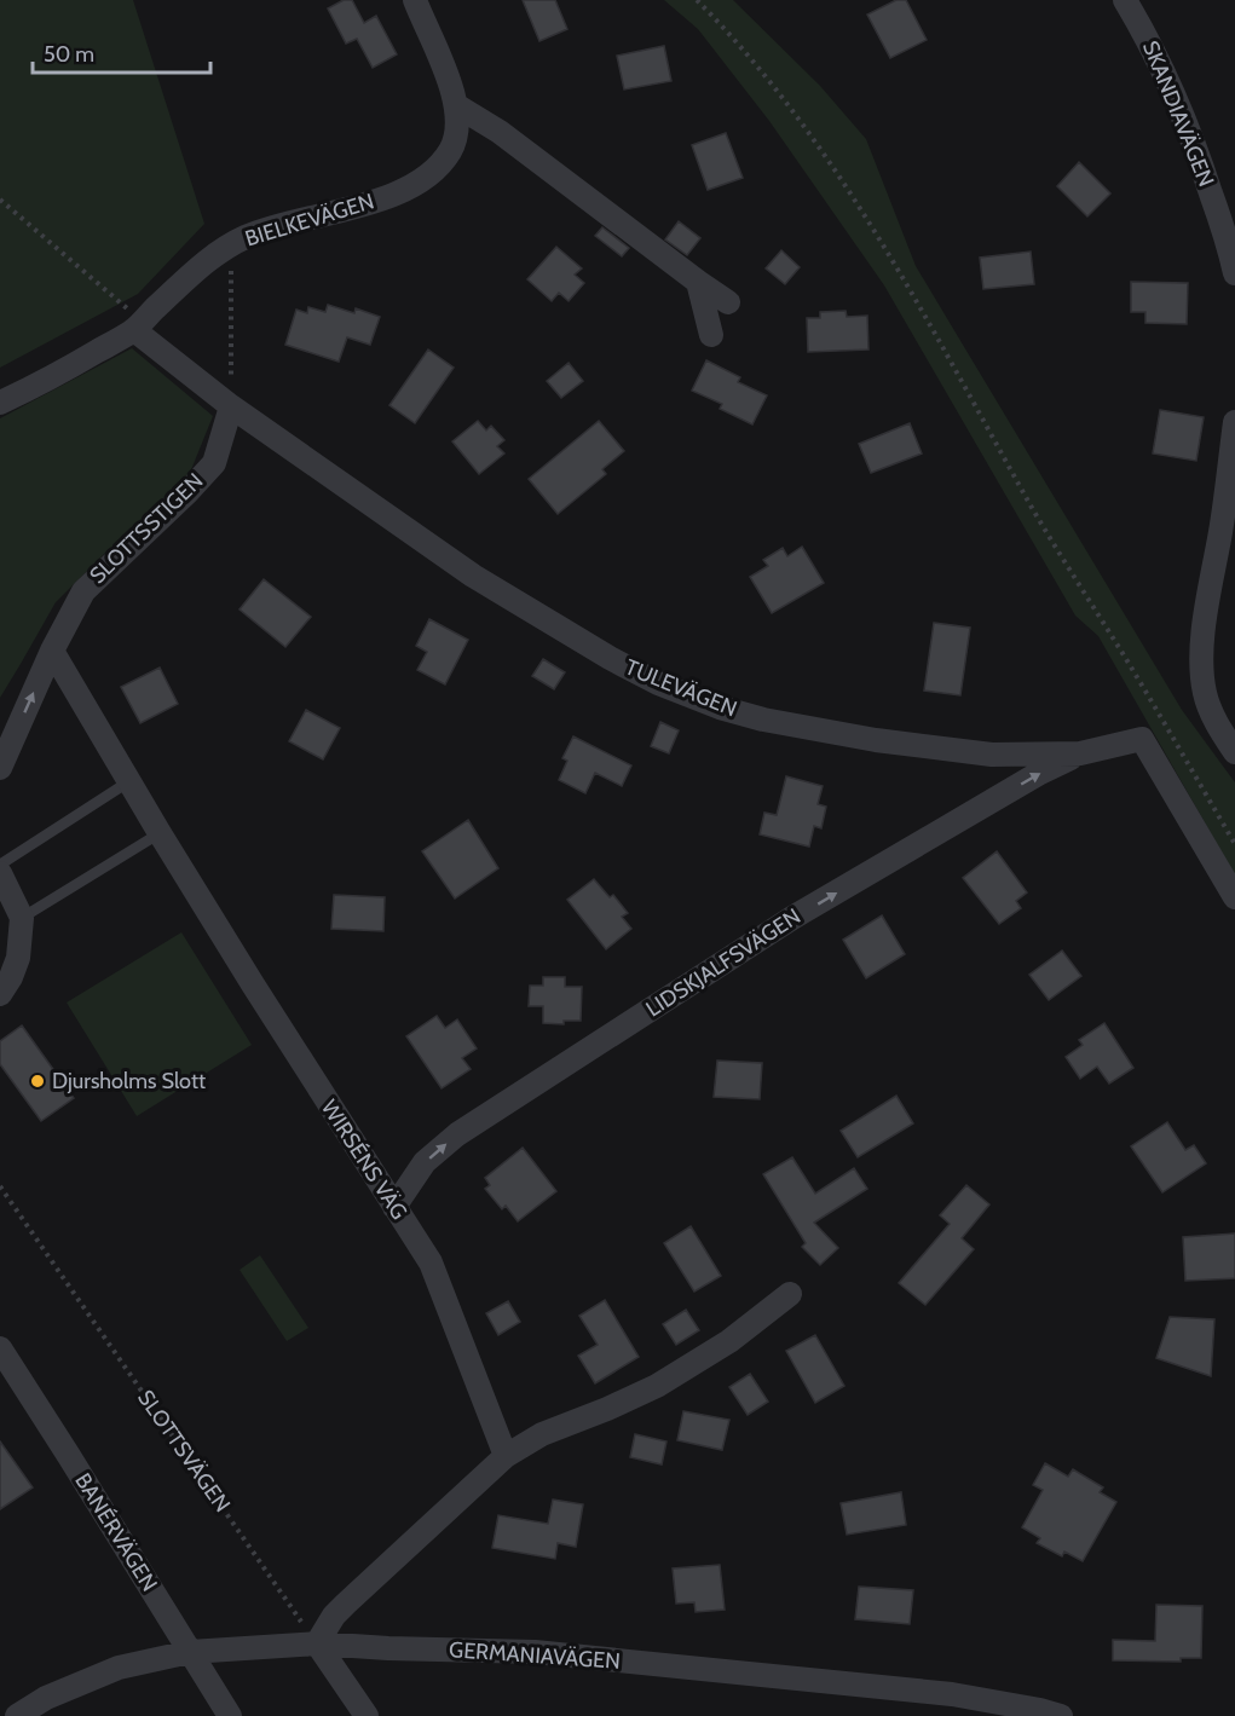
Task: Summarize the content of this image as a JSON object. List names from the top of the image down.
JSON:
{
  "streets": {
    "street": [
      "SKANDIAVÄGEN",
      "BIELKEVÄGEN",
      "SLOTTSSTIGEN",
      "TULEVÄGEN",
      "LIDSKJALFSVÄGEN",
      "WIRSÉNS VÄG",
      "BANÉRVÄGEN",
      "GERMANIAVÄGEN"
    ],
    "path": ["SLOTTSVÄGEN"]
  },
  "crossings": [
    ["BIELKEVÄGEN", "TULEVÄGEN"],
    ["SLOTTSSTIGEN", "TULEVÄGEN"],
    ["SLOTTSSTIGEN", "WIRSÉNS VÄG"],
    ["TULEVÄGEN", "LIDSKJALFSVÄGEN"],
    ["LIDSKJALFSVÄGEN", "WIRSÉNS VÄG"],
    ["SLOTTSVÄGEN", "GERMANIAVÄGEN"],
    ["BANÉRVÄGEN", "GERMANIAVÄGEN"]
  ],
  "one_way": ["LIDSKJALFSVÄGEN"],
  "places": ["Djursholms Slott"],
  "scale_bar": "50 m"
}
